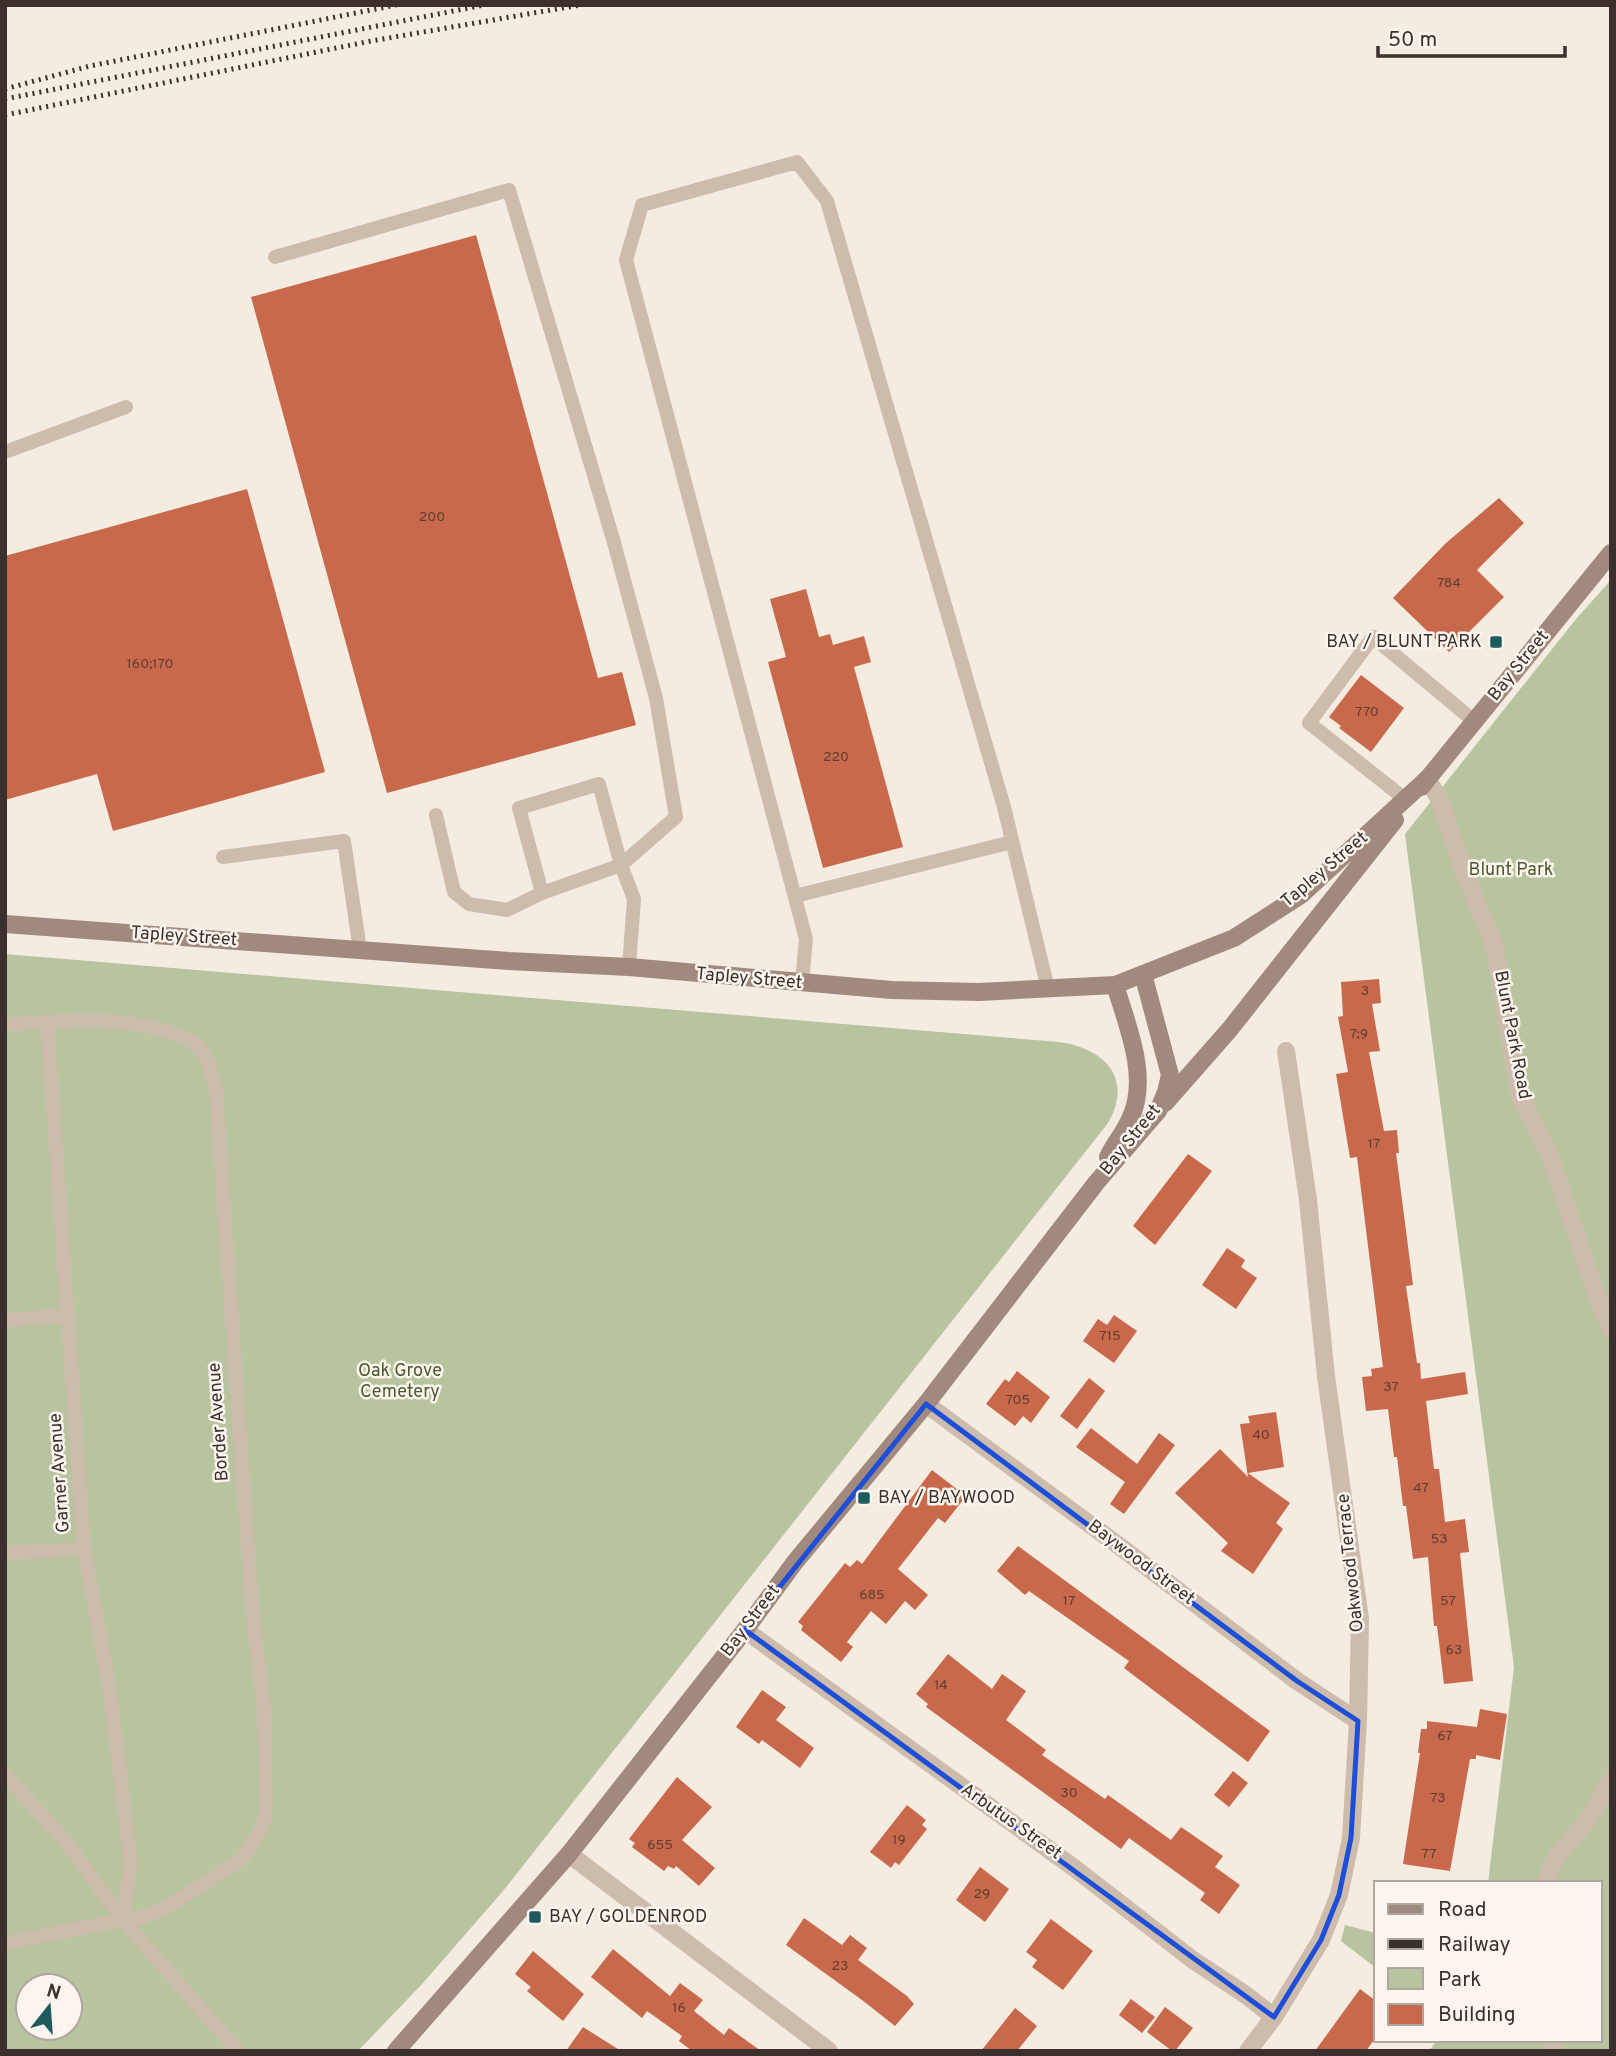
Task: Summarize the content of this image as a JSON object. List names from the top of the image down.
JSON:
{
  "streets": {
    "main road": ["Bay Street", "Tapley Street"],
    "street": [
      "Blunt Park Road",
      "Baywood Street",
      "Oakwood Terrace",
      "Arbutus Street"
    ],
    "lane": ["Border Avenue", "Garner Avenue"]
  },
  "crossings": [
    ["Bay Street", "Tapley Street"],
    ["Bay Street", "Blunt Park Road"],
    ["Bay Street", "Baywood Street"],
    ["Bay Street", "Arbutus Street"],
    ["Tapley Street", "Blunt Park Road"],
    ["Border Avenue", "Garner Avenue"],
    ["Baywood Street", "Oakwood Terrace"],
    ["Oakwood Terrace", "Arbutus Street"]
  ],
  "parks": ["Blunt Park", "Oak Grove Cemetery"],
  "places": {
    "transit": ["BAY / BLUNT PARK", "BAY / BAYWOOD", "BAY / GOLDENROD"]
  },
  "house_numbers": [
    "200",
    "784",
    "160;170",
    "770",
    "220",
    "3",
    "7;9",
    "17",
    "715",
    "37",
    "705",
    "40",
    "47",
    "53",
    "685",
    "17",
    "57",
    "63",
    "14",
    "67",
    "30",
    "73",
    "19",
    "655",
    "77",
    "29",
    "23",
    "16"
  ],
  "legend": [
    "Road",
    "Railway",
    "Park",
    "Building"
  ],
  "scale_bar": "50 m",
  "north": "top"
}
